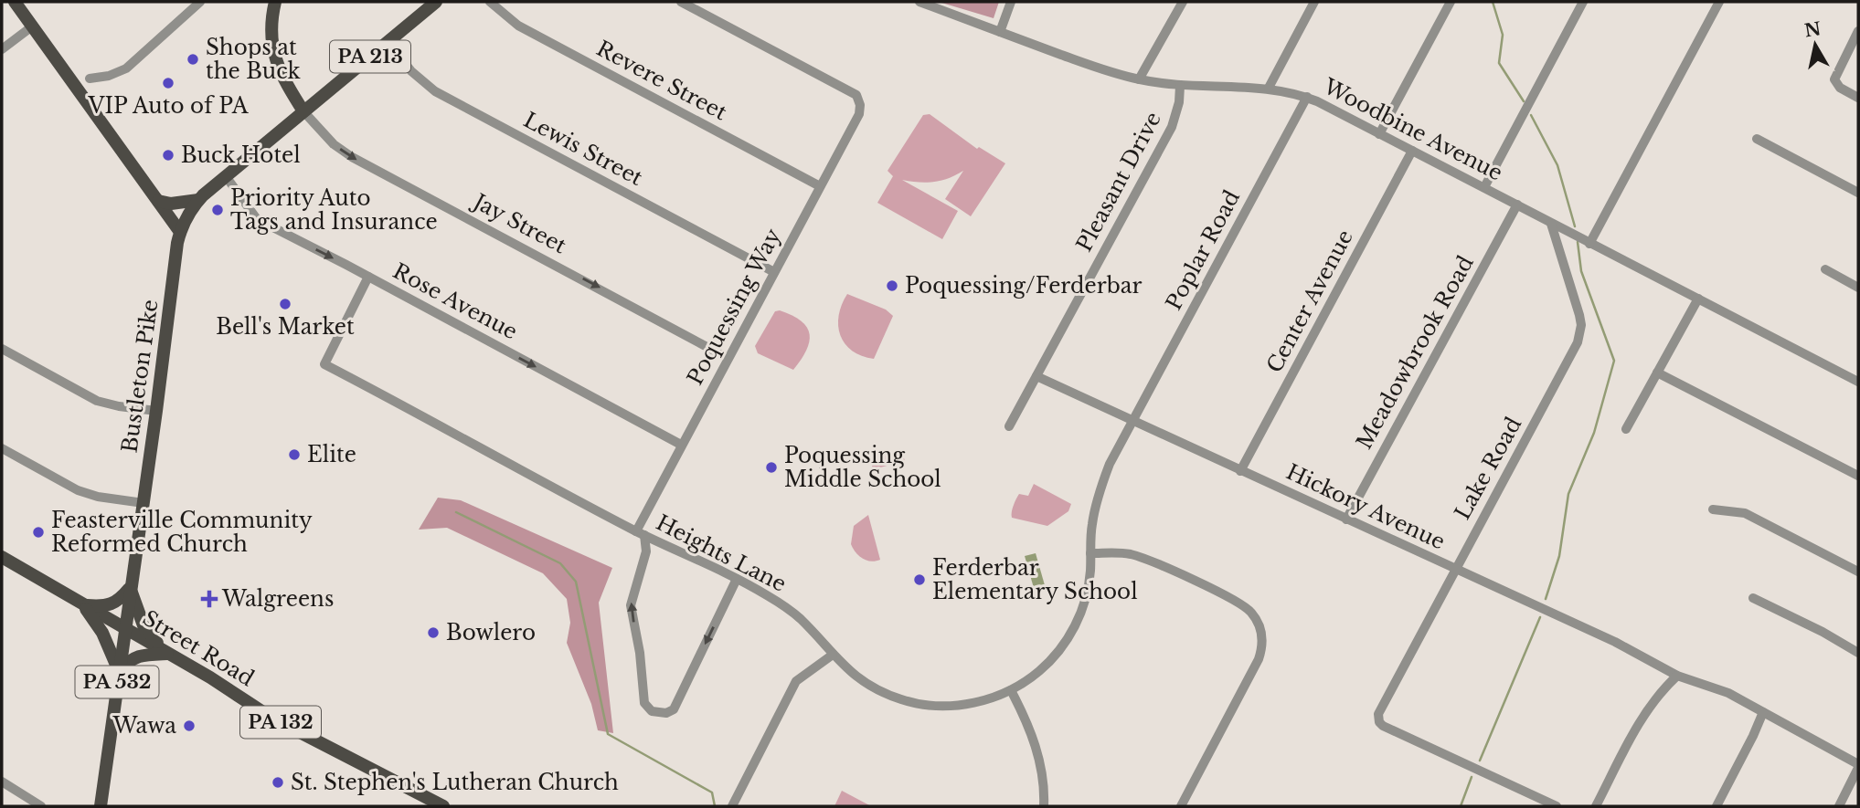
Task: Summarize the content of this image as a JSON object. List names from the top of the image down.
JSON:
{
  "streets": {
    "main road": [
      "PA 213",
      "Bustleton Pike",
      "Street Road",
      "PA 532",
      "PA 132"
    ],
    "street": [
      "Revere Street",
      "Woodbine Avenue",
      "Lewis Street",
      "Pleasant Drive",
      "Jay Street",
      "Poplar Road",
      "Rose Avenue",
      "Center Avenue",
      "Poquessing Way",
      "Meadowbrook Road",
      "Lake Road",
      "Hickory Avenue",
      "Heights Lane"
    ]
  },
  "crossings": [
    ["PA 213", "Lewis Street"],
    ["PA 213", "Jay Street"],
    ["PA 213", "PA 532"],
    ["Revere Street", "Poquessing Way"],
    ["Woodbine Avenue", "Pleasant Drive"],
    ["Woodbine Avenue", "Poplar Road"],
    ["Woodbine Avenue", "Center Avenue"],
    ["Woodbine Avenue", "Meadowbrook Road"],
    ["Woodbine Avenue", "Lake Road"],
    ["Lewis Street", "Poquessing Way"],
    ["Pleasant Drive", "Hickory Avenue"],
    ["Jay Street", "Poquessing Way"],
    ["Jay Street", "PA 532"],
    ["Poplar Road", "Hickory Avenue"],
    ["Poplar Road", "Heights Lane"],
    ["Rose Avenue", "Poquessing Way"],
    ["Rose Avenue", "Heights Lane"],
    ["Rose Avenue", "PA 532"],
    ["Center Avenue", "Hickory Avenue"],
    ["Poquessing Way", "Heights Lane"],
    ["Meadowbrook Road", "Hickory Avenue"],
    ["Bustleton Pike", "Street Road"],
    ["Bustleton Pike", "PA 532"],
    ["Lake Road", "Hickory Avenue"],
    ["Hickory Avenue", "Heights Lane"]
  ],
  "one_way": ["Jay Street", "Rose Avenue"],
  "places": {
    "other": [
      "Shops at the Buck",
      "VIP Auto of PA",
      "Buck Hotel",
      "Priority Auto Tags and Insurance",
      "Poquessing/Ferderbar",
      "Bell's Market",
      "Elite",
      "Poquessing Middle School",
      "Feasterville Community Reformed Church",
      "Ferderbar Elementary School",
      "Bowlero",
      "Wawa",
      "St. Stephen's Lutheran Church"
    ],
    "health": ["Walgreens"]
  },
  "north": "top"
}
